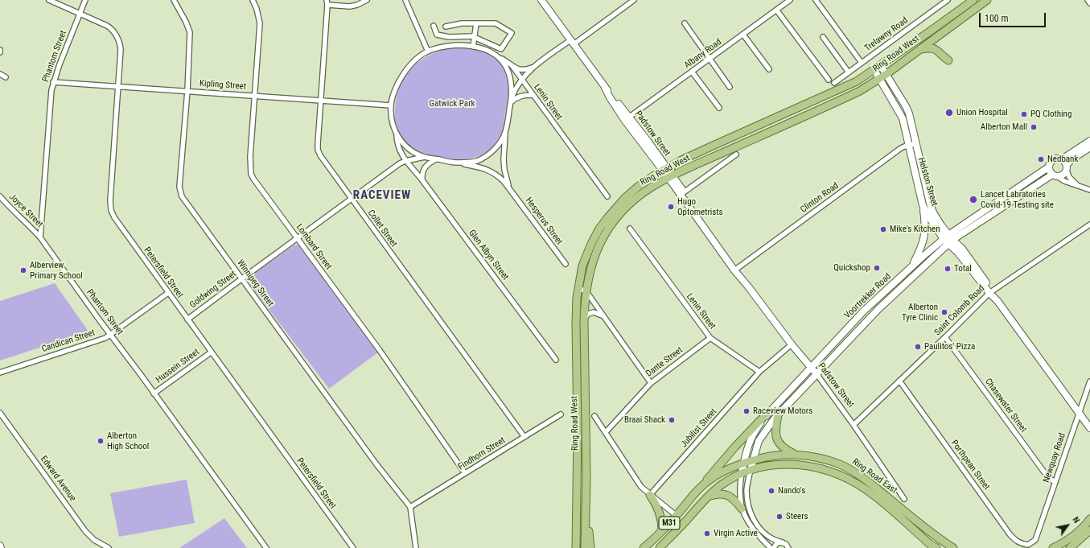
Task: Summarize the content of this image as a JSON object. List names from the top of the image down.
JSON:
{
  "streets": {
    "main road": ["Ring Road West", "Ring Road East", "M31"],
    "street": [
      "Trelawny Road",
      "Albany Road",
      "Phantom Street",
      "Kipling Street",
      "Lenin Street",
      "Padstow Street",
      "Helston Street",
      "Clinton Road",
      "Joyce Street",
      "Hesperus Street",
      "Collet Street",
      "Lombard Street",
      "Glen Albyn Street",
      "Petersfield Street",
      "Winnipeg Street",
      "Goldwing Street",
      "Voortrekker Road",
      "Saint Colomb Road",
      "Candican Street",
      "Dante Street",
      "Hussein Street",
      "Chasewater Street",
      "Jubilist Street",
      "Findhorn Street",
      "Newquay Road",
      "Porthpean Street",
      "Edward Avenue"
    ]
  },
  "crossings": [
    ["Albany Road", "Padstow Street"],
    ["Ring Road West", "Padstow Street"],
    ["Ring Road West", "Helston Street"],
    ["Phantom Street", "Kipling Street"],
    ["Phantom Street", "Joyce Street"],
    ["Phantom Street", "Petersfield Street"],
    ["Phantom Street", "Candican Street"],
    ["Phantom Street", "Hussein Street"],
    ["Kipling Street", "Collet Street"],
    ["Kipling Street", "Lombard Street"],
    ["Kipling Street", "Petersfield Street"],
    ["Kipling Street", "Winnipeg Street"],
    ["Lenin Street", "Dante Street"],
    ["Lenin Street", "Jubilist Street"],
    ["Padstow Street", "Clinton Road"],
    ["Padstow Street", "Voortrekker Road"],
    ["Padstow Street", "Saint Colomb Road"],
    ["Helston Street", "Clinton Road"],
    ["Helston Street", "Voortrekker Road"],
    ["Helston Street", "Saint Colomb Road"],
    ["Helston Street", "Newquay Road"],
    ["Hesperus Street", "Goldwing Street"],
    ["Collet Street", "Goldwing Street"],
    ["Collet Street", "Findhorn Street"],
    ["Lombard Street", "Goldwing Street"],
    ["Lombard Street", "Findhorn Street"],
    ["Glen Albyn Street", "Goldwing Street"],
    ["Petersfield Street", "Goldwing Street"],
    ["Petersfield Street", "Candican Street"],
    ["Petersfield Street", "Hussein Street"],
    ["Winnipeg Street", "Goldwing Street"],
    ["Winnipeg Street", "Findhorn Street"],
    ["Voortrekker Road", "Ring Road East"],
    ["Voortrekker Road", "M31"],
    ["Saint Colomb Road", "Chasewater Street"],
    ["Saint Colomb Road", "Porthpean Street"],
    ["Chasewater Street", "Newquay Road"],
    ["Newquay Road", "Porthpean Street"],
    ["Ring Road East", "M31"]
  ],
  "districts": ["RACEVIEW"],
  "parks": ["Gatwick Park"],
  "places": [
    "Union Hospital",
    "PQ Clothing",
    "Alberton Mall",
    "Nedbank",
    "Lancet Labratories Covid-19 Testing site",
    "Hugo Optometrists",
    "Mike's Kitchen",
    "Quickshop",
    "Total",
    "Alberview Primary School",
    "Alberton Tyre Clinic",
    "Paulitos' Pizza",
    "Raceview Motors",
    "Braai Shack",
    "Alberton High School",
    "Nando's",
    "Steers",
    "Virgin Active"
  ],
  "scale_bar": "100 m",
  "north": "top right"
}
